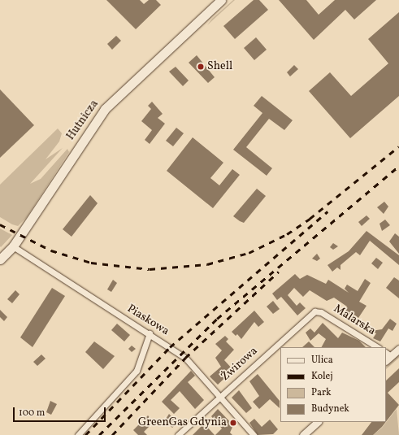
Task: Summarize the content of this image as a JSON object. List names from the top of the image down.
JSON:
{
  "streets": {
    "main road": ["Hutnicza"],
    "street": ["Piaskowa", "Malarska", "Żwirowa"]
  },
  "crossings": [
    ["Hutnicza", "Piaskowa"],
    ["Piaskowa", "Żwirowa"],
    ["Malarska", "Żwirowa"]
  ],
  "places": ["Shell", "GreenGas Gdynia"],
  "legend": [
    "Ulica",
    "Kolej",
    "Park",
    "Budynek"
  ],
  "scale_bar": "100 m"
}
